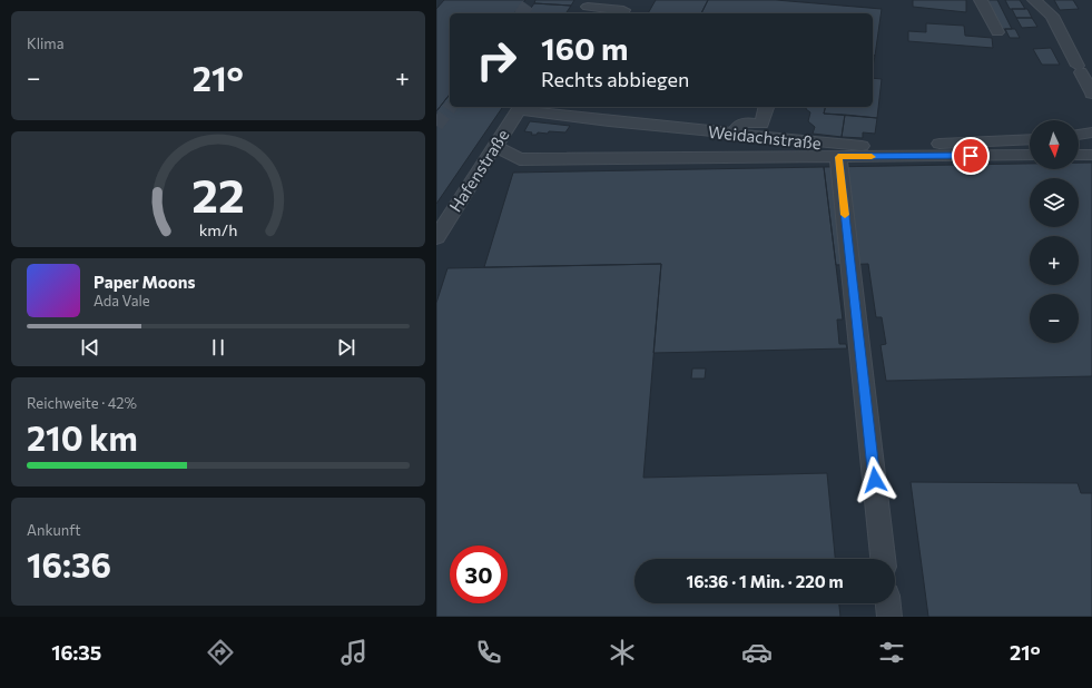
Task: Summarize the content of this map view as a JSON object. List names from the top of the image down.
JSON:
{
  "streets": {
    "street": ["Weidachstraße", "Hafenstraße"]
  },
  "crossings": [
    ["Weidachstraße", "Hafenstraße"]
  ],
  "north": "bottom",
  "page": {
    "tile": [
      "Klima",
      ["Reichweite · 42%", "210 km"],
      ["Ankunft", "16:36"]
    ],
    "turn": ["160 m", "Rechts abbiegen"],
    "heat": ["−", "21°", "+"],
    "map_buttons": ["+", "−"],
    "song": ["Paper Moons", "Ada Vale"],
    "limit": "30",
    "trip": "16:36 · 1 Min. · 220 m",
    "tabs": ["16:35", "21°"],
    "gauge": ["22", "km/h"]
  }
}
